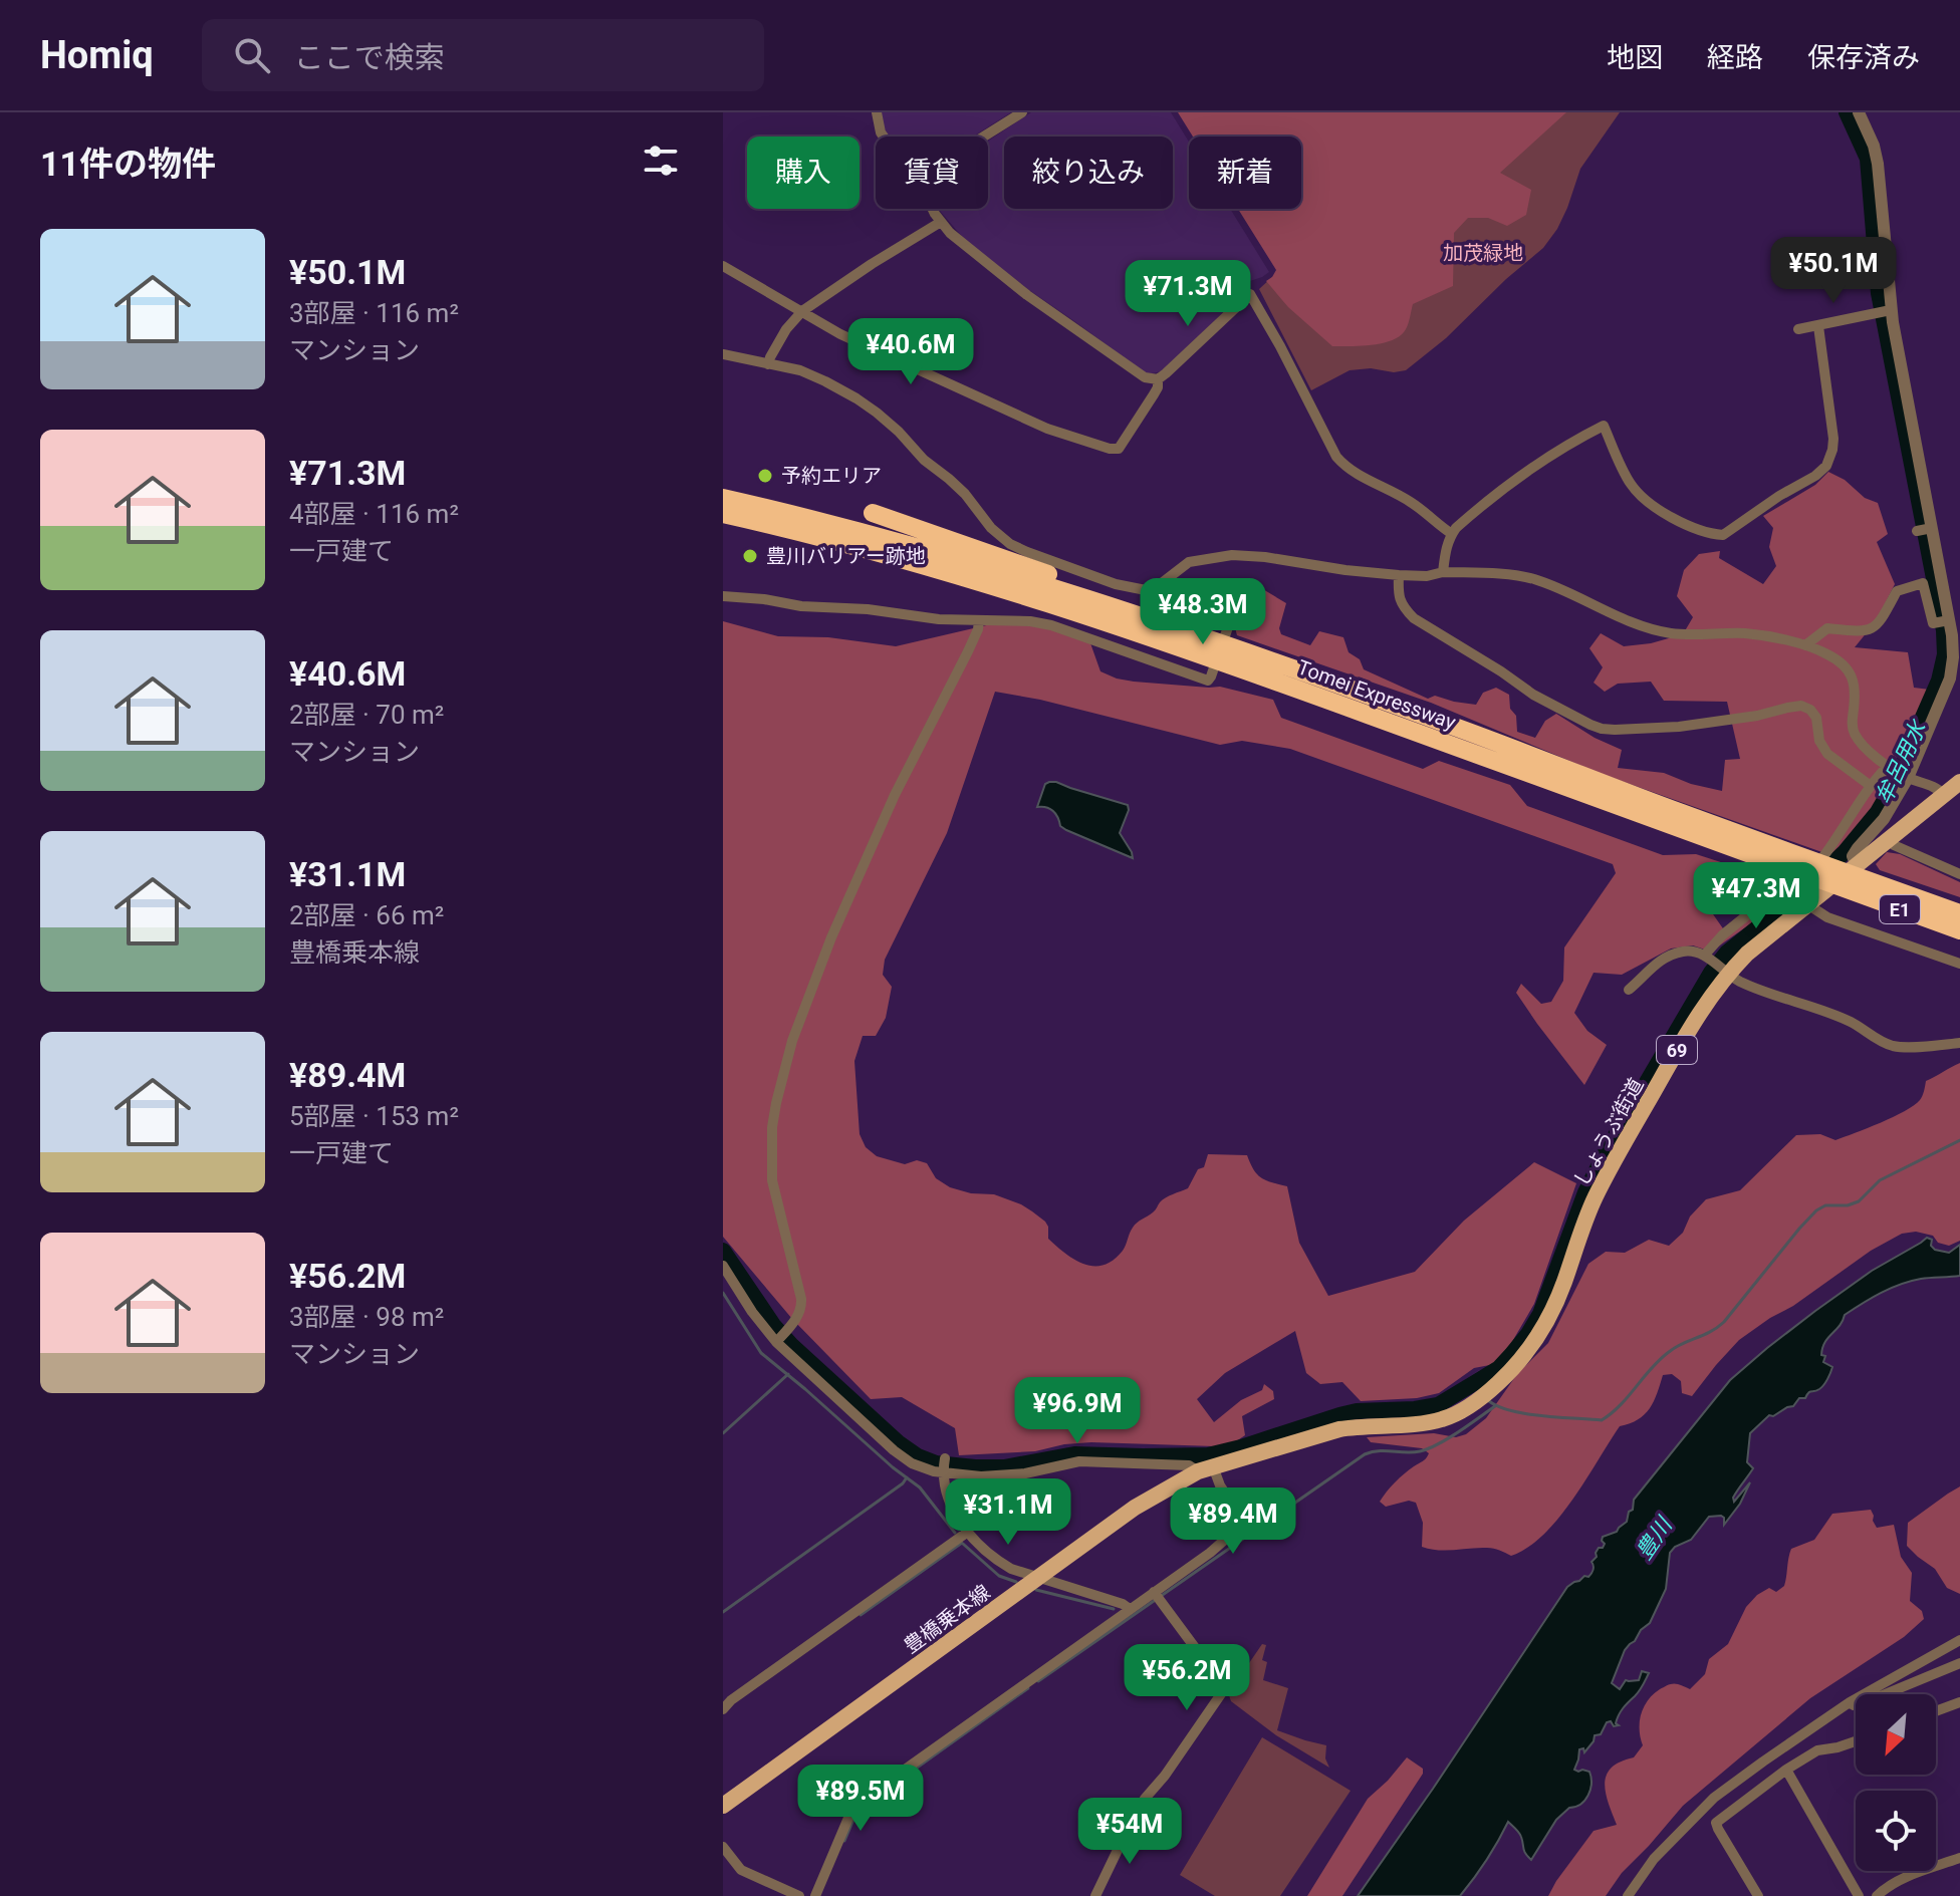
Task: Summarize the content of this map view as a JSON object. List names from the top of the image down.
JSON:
{
  "streets": {
    "highway": ["Tomei Expressway", "E1"],
    "main road": ["69", "しょうぶ街道", "豊橋乗本線"]
  },
  "crossings": [
    ["Tomei Expressway", "しょうぶ街道"],
    ["しょうぶ街道", "豊橋乗本線"]
  ],
  "water": ["牟呂用水", "豊川"],
  "parks": ["加茂緑地"],
  "places": ["予約エリア", "豊川バリアー跡地"],
  "north": "bottom left",
  "page": {
    "header": "Homiq",
    "search": "ここで検索",
    "nav": ["地図", "経路", "保存済み"],
    "heading": "11件の物件",
    "chip": [
      "購入",
      "賃貸",
      "絞り込み",
      "新着"
    ],
    "list": [
      {
        "name": "¥50.1M",
        "note": "3部屋 · 116 m² · マンション"
      },
      {
        "name": "¥71.3M",
        "note": "4部屋 · 116 m² · 一戸建て"
      },
      {
        "name": "¥40.6M",
        "note": "2部屋 · 70 m² · マンション"
      },
      {
        "name": "¥31.1M",
        "note": "2部屋 · 66 m² · 豊橋乗本線"
      },
      {
        "name": "¥89.4M",
        "note": "5部屋 · 153 m² · 一戸建て"
      },
      {
        "name": "¥56.2M",
        "note": "3部屋 · 98 m² · マンション"
      }
    ],
    "price": [
      "¥50.1M",
      "¥71.3M",
      "¥40.6M",
      "¥48.3M",
      "¥47.3M",
      "¥96.9M",
      "¥31.1M",
      "¥89.4M",
      "¥56.2M",
      "¥89.5M",
      "¥54M"
    ]
  }
}
